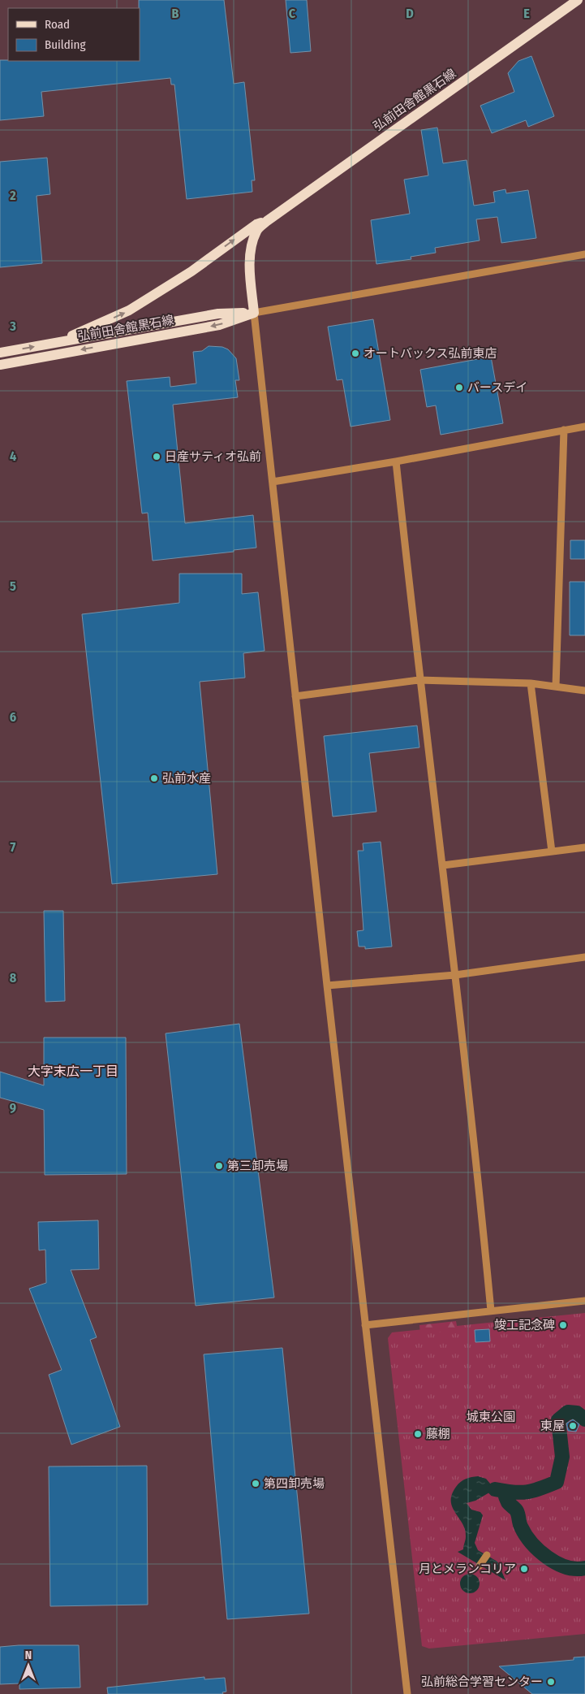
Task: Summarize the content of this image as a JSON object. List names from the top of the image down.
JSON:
{
  "streets": {
    "main road": ["弘前田舎館黒石線"]
  },
  "districts": ["大字末広一丁目"],
  "parks": ["城東公園"],
  "places": [
    "オートバックス弘前東店",
    "バースデイ",
    "日産サティオ弘前",
    "弘前水産",
    "第三卸売場",
    "竣工記念碑",
    "東屋",
    "藤棚",
    "第四卸売場",
    "月とメランコリア",
    "弘前総合学習センター"
  ],
  "legend": ["Road", "Building"],
  "north": "top",
  "grid": {
    "columns": [
      "B",
      "C",
      "D",
      "E"
    ],
    "rows": [
      "2",
      "3",
      "4",
      "5",
      "6",
      "7",
      "8",
      "9"
    ]
  }
}
